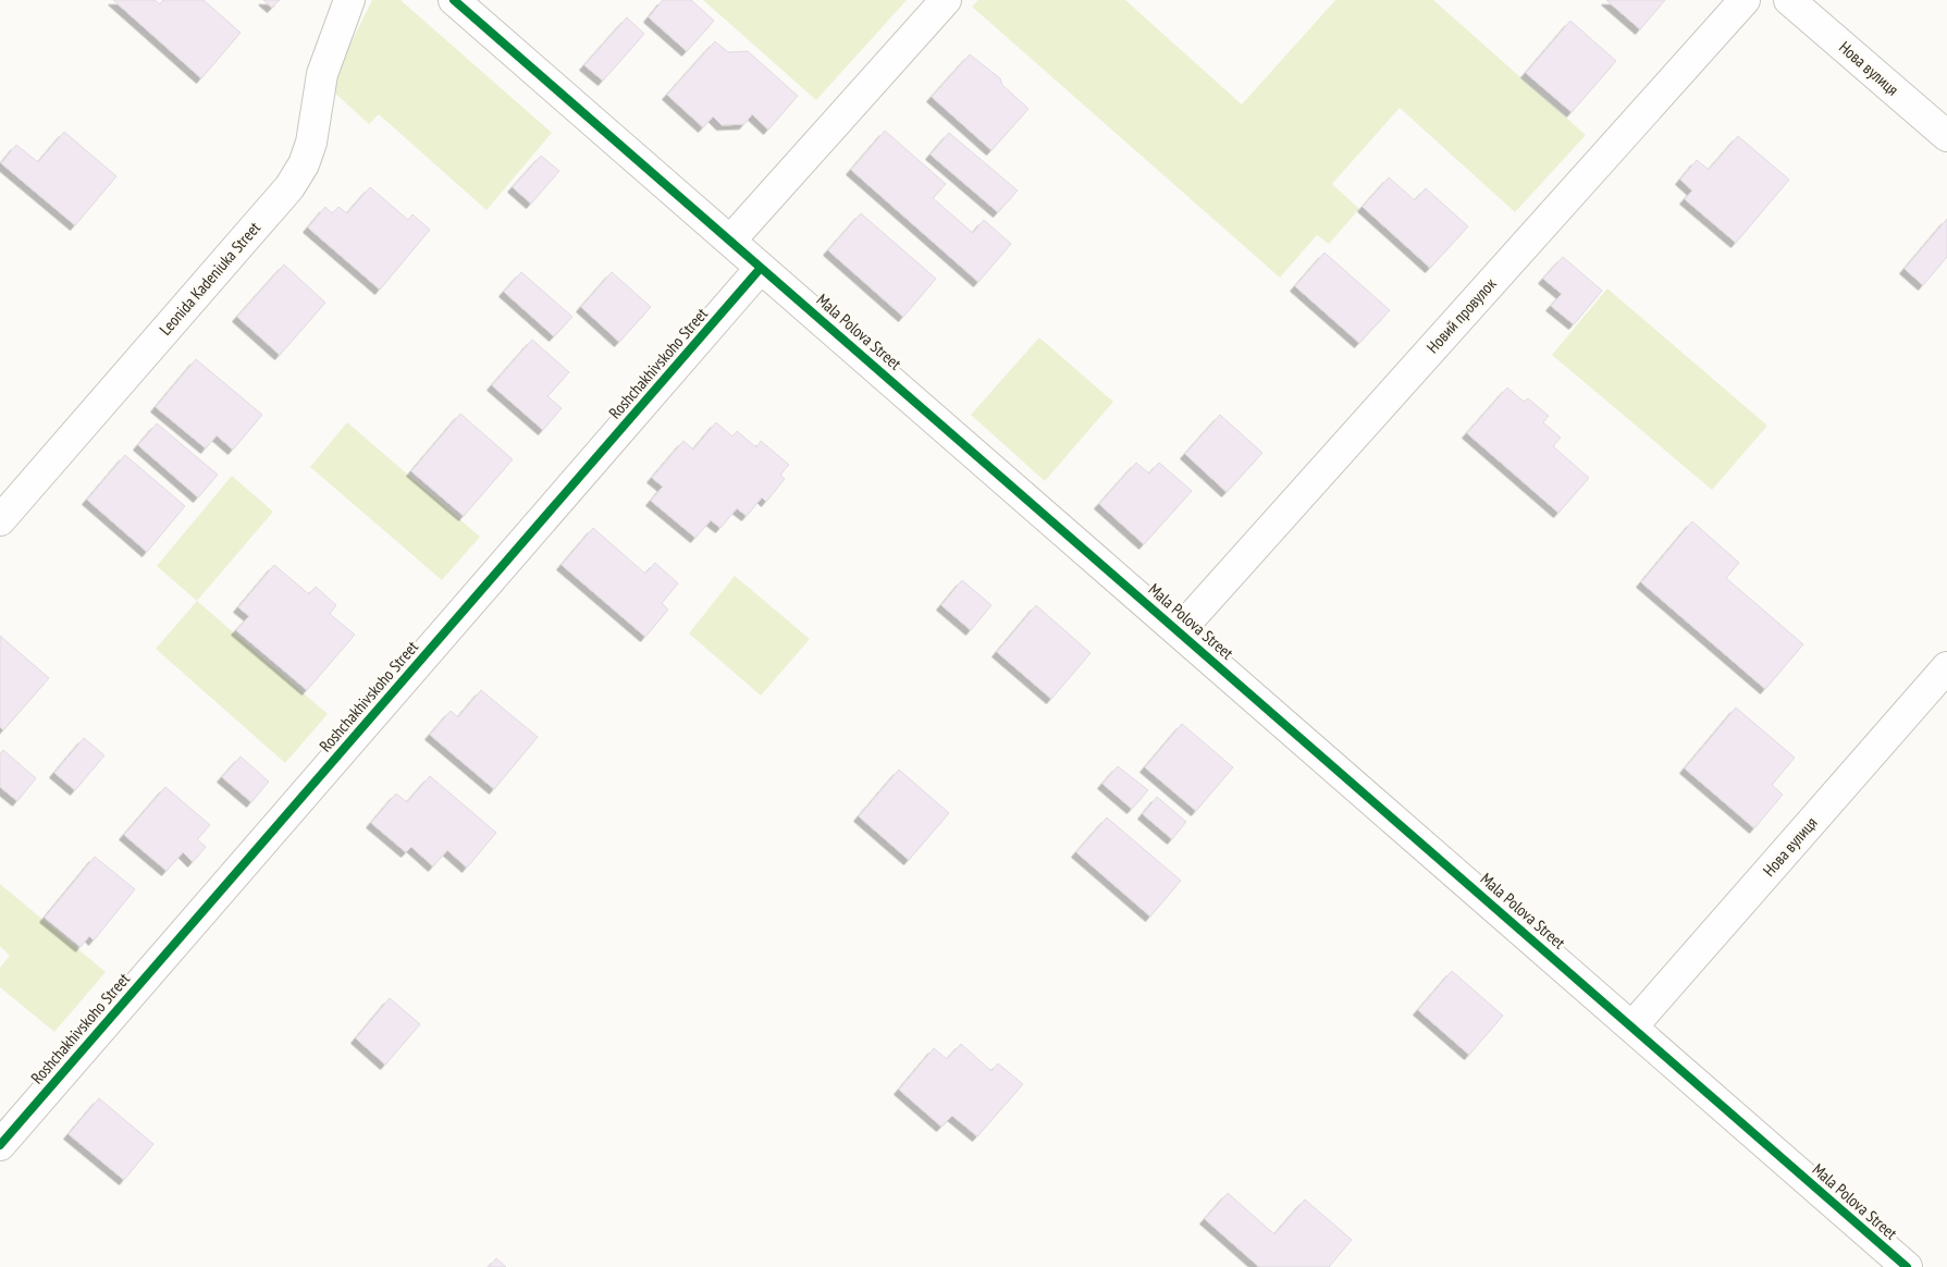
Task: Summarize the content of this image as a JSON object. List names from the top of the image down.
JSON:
{
  "streets": {
    "street": [
      "Нова вулиця",
      "Leonida Kadeniuka Street",
      "Новий провулок",
      "Mala Polova Street",
      "Roshchakhivskoho Street"
    ]
  },
  "crossings": [
    ["Нова вулиця", "Mala Polova Street"],
    ["Новий провулок", "Mala Polova Street"],
    ["Mala Polova Street", "Roshchakhivskoho Street"]
  ]
}
